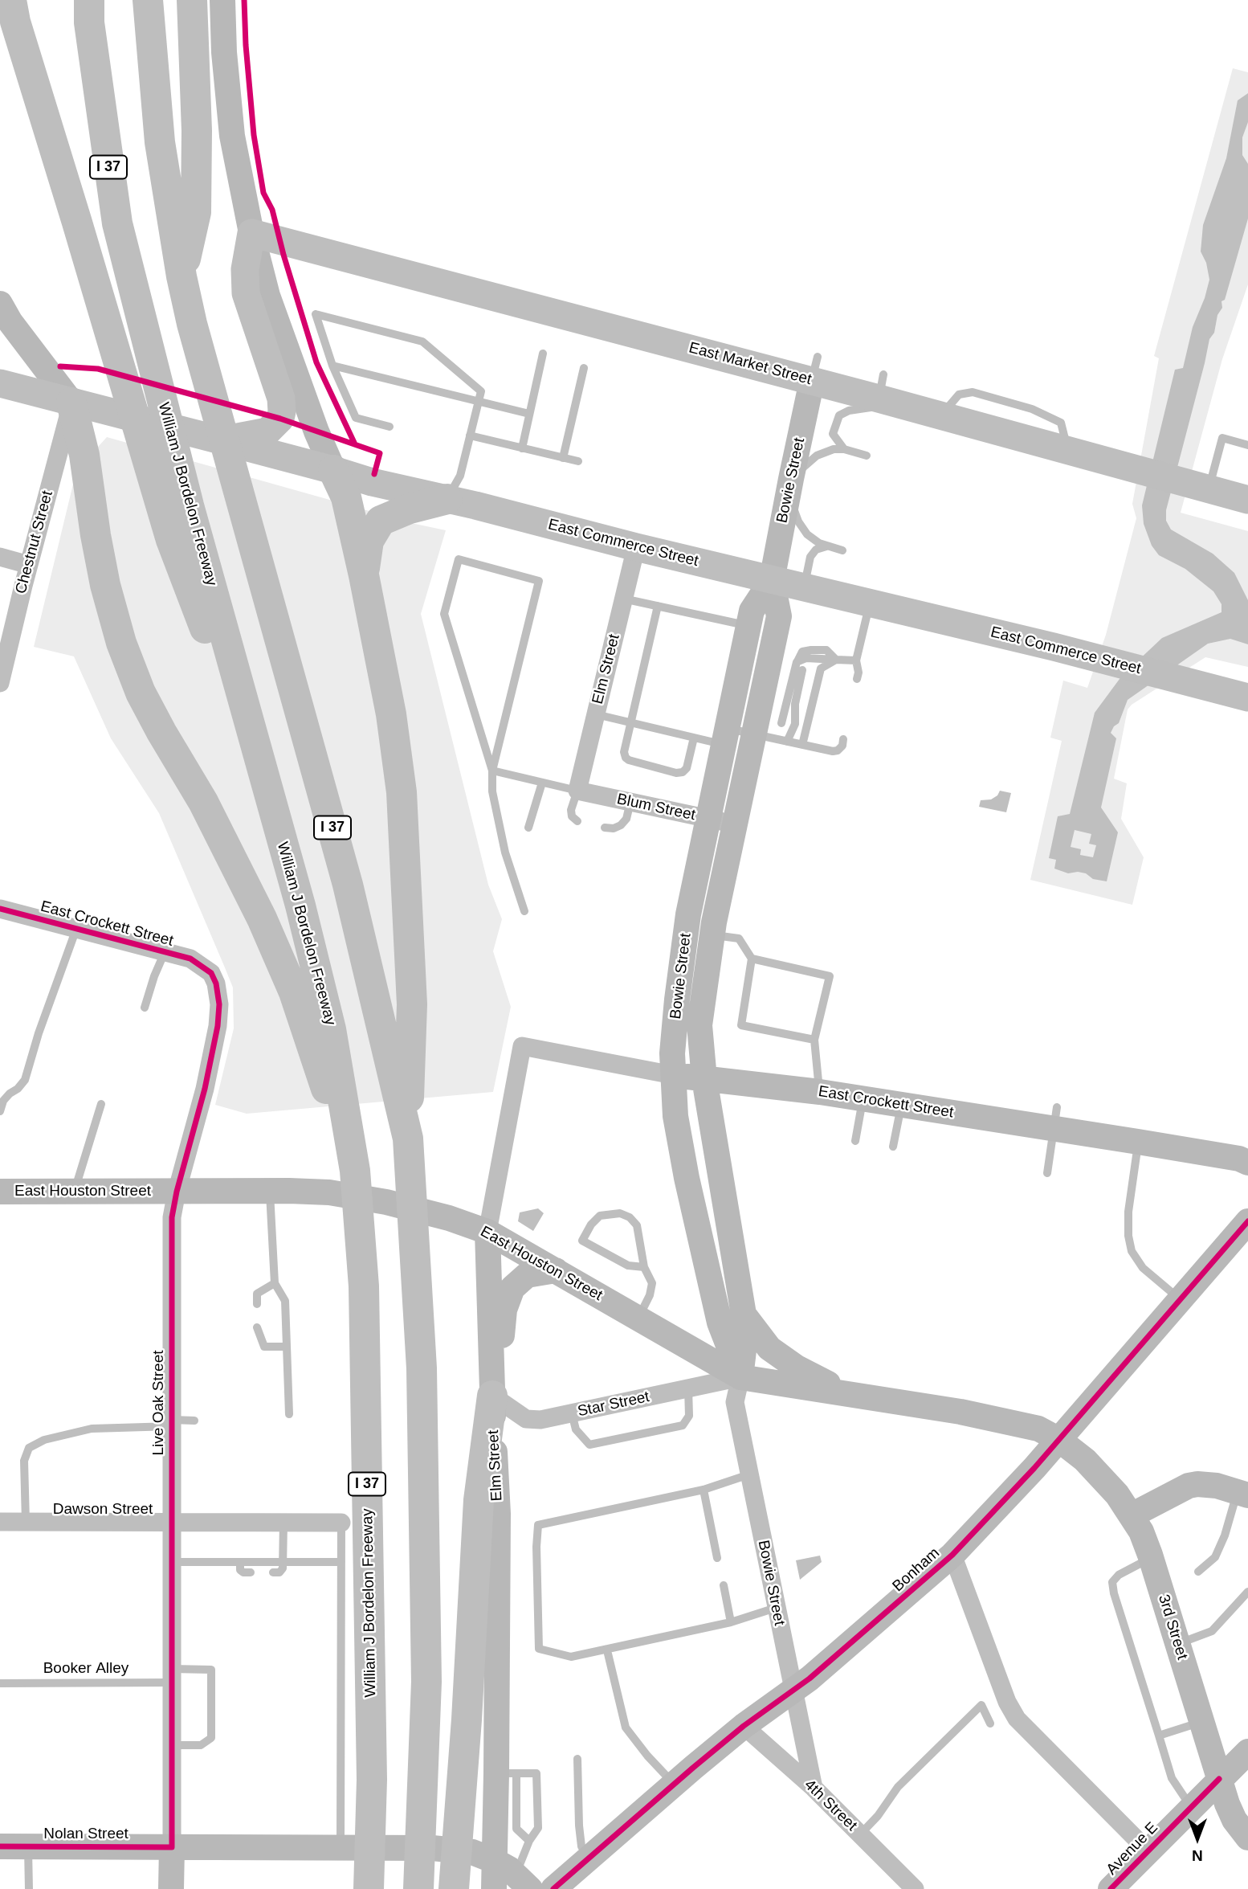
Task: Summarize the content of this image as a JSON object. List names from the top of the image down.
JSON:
{
  "streets": {
    "highway": ["I 37", "William J Bordelon Freeway"],
    "main road": [
      "East Market Street",
      "Bowie Street",
      "East Commerce Street",
      "Elm Street",
      "East Crockett Street",
      "East Houston Street",
      "Live Oak Street",
      "Bonham",
      "3rd Street",
      "Nolan Street",
      "Avenue E"
    ],
    "street": [
      "Chestnut Street",
      "Blum Street",
      "Star Street",
      "Dawson Street",
      "4th Street"
    ],
    "lane": ["Booker Alley"]
  },
  "crossings": [
    ["East Market Street", "Bowie Street"],
    ["Bowie Street", "East Commerce Street"],
    ["Bowie Street", "Blum Street"],
    ["Bowie Street", "East Crockett Street"],
    ["Bowie Street", "East Houston Street"],
    ["Bowie Street", "Star Street"],
    ["Bowie Street", "Bonham"],
    ["Bowie Street", "4th Street"],
    ["Chestnut Street", "East Commerce Street"],
    ["East Commerce Street", "Elm Street"],
    ["Elm Street", "Blum Street"],
    ["Elm Street", "East Crockett Street"],
    ["Elm Street", "East Houston Street"],
    ["Elm Street", "Star Street"],
    ["Elm Street", "Nolan Street"],
    ["East Crockett Street", "Live Oak Street"],
    ["East Houston Street", "Live Oak Street"],
    ["East Houston Street", "Star Street"],
    ["East Houston Street", "Bonham"],
    ["East Houston Street", "3rd Street"],
    ["Live Oak Street", "Dawson Street"],
    ["Live Oak Street", "Booker Alley"],
    ["Live Oak Street", "Nolan Street"],
    ["Bonham", "3rd Street"],
    ["Bonham", "4th Street"],
    ["3rd Street", "Avenue E"]
  ],
  "north": "bottom"
}
